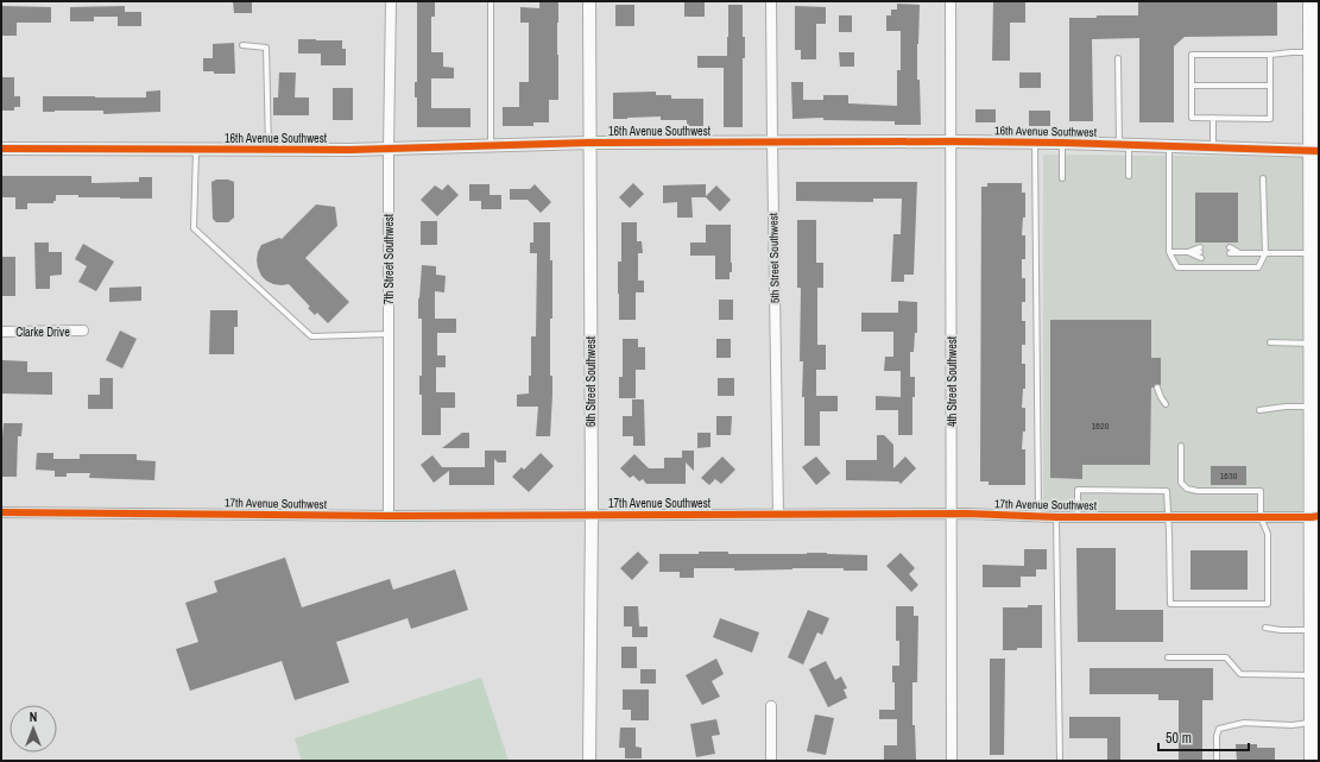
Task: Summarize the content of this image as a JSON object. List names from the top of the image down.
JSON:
{
  "streets": {
    "street": [
      "16th Avenue Southwest",
      "5th Street Southwest",
      "7th Street Southwest",
      "Clarke Drive",
      "6th Street Southwest",
      "4th Street Southwest",
      "17th Avenue Southwest"
    ]
  },
  "crossings": [
    ["16th Avenue Southwest", "5th Street Southwest"],
    ["16th Avenue Southwest", "7th Street Southwest"],
    ["16th Avenue Southwest", "6th Street Southwest"],
    ["16th Avenue Southwest", "4th Street Southwest"],
    ["5th Street Southwest", "17th Avenue Southwest"],
    ["7th Street Southwest", "17th Avenue Southwest"],
    ["6th Street Southwest", "17th Avenue Southwest"],
    ["4th Street Southwest", "17th Avenue Southwest"]
  ],
  "house_numbers": ["1620", "1630"],
  "scale_bar": "50 m",
  "north": "top"
}
